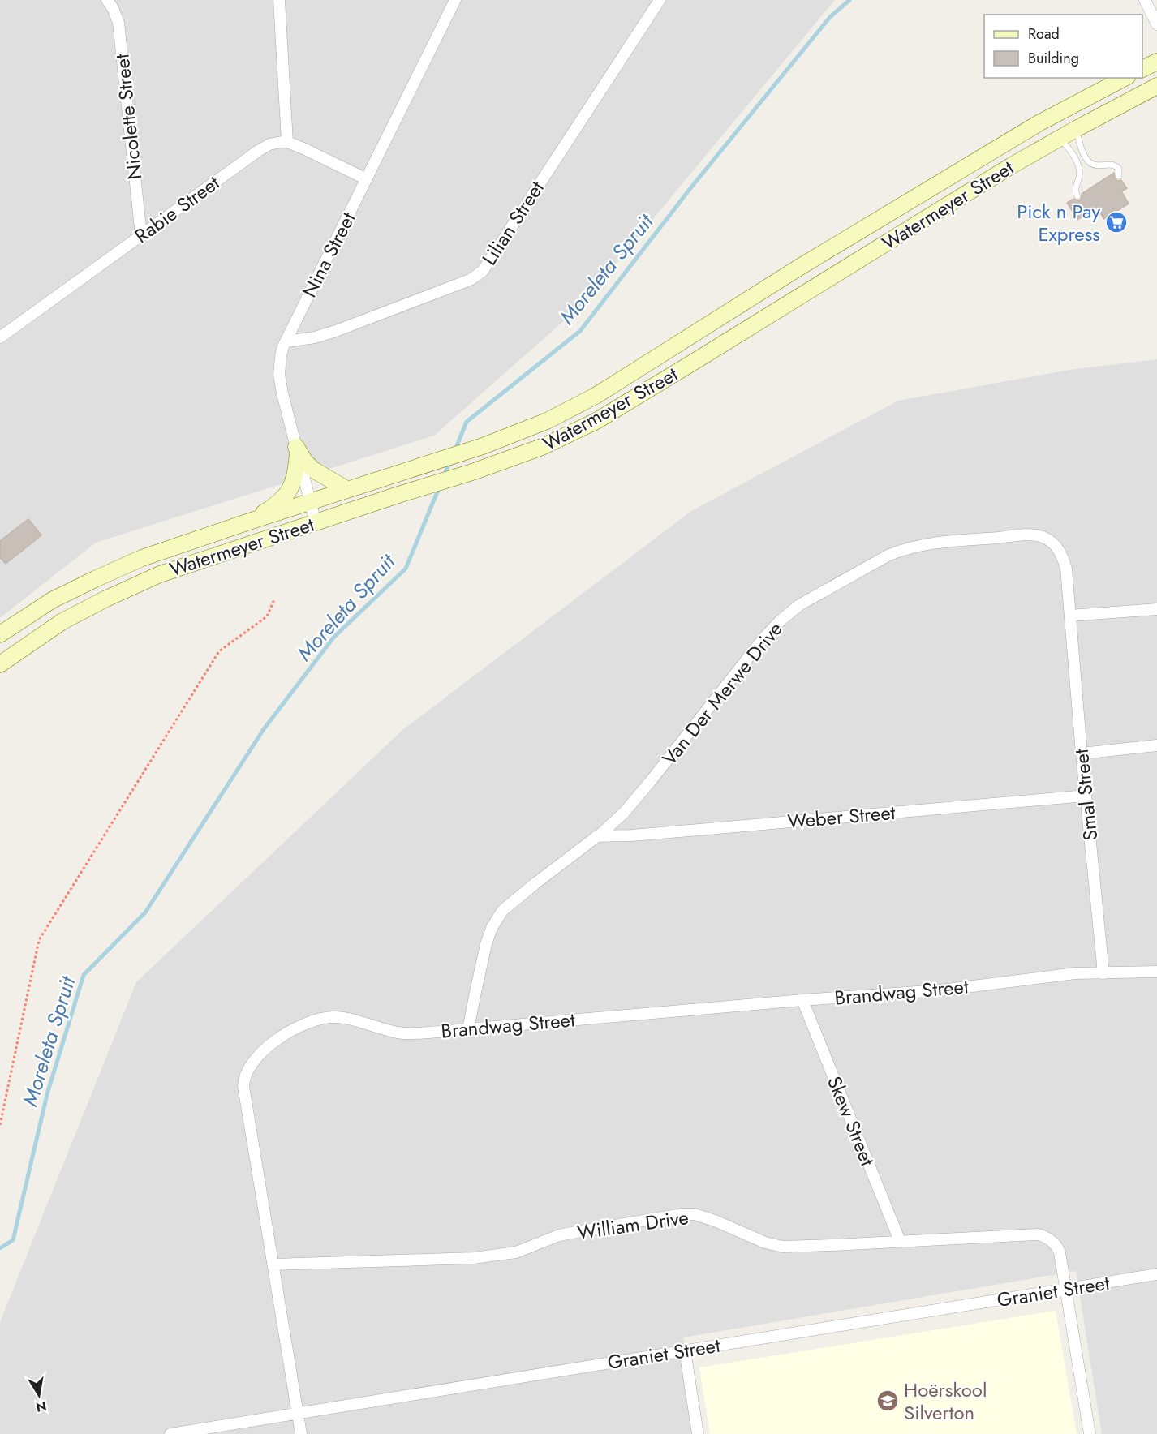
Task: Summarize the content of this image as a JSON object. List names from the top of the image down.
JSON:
{
  "streets": {
    "main road": ["Watermeyer Street"],
    "street": [
      "Nicolette Street",
      "Rabie Street",
      "Lilian Street",
      "Nina Street",
      "Van Der Merwe Drive",
      "Smal Street",
      "Weber Street",
      "Brandwag Street",
      "Skew Street",
      "William Drive",
      "Graniet Street"
    ]
  },
  "crossings": [
    ["Nicolette Street", "Rabie Street"],
    ["Watermeyer Street", "Nina Street"],
    ["Lilian Street", "Nina Street"],
    ["Van Der Merwe Drive", "Smal Street"],
    ["Van Der Merwe Drive", "Weber Street"],
    ["Van Der Merwe Drive", "Brandwag Street"],
    ["Smal Street", "Weber Street"],
    ["Smal Street", "Brandwag Street"],
    ["Brandwag Street", "Skew Street"],
    ["Brandwag Street", "William Drive"],
    ["Brandwag Street", "Graniet Street"],
    ["Skew Street", "William Drive"],
    ["William Drive", "Graniet Street"]
  ],
  "water": ["Moreleta Spruit"],
  "places": {
    "supermarket": ["Pick n Pay Express"],
    "school or university": ["Hoërskool Silverton"]
  },
  "legend": ["Road", "Building"],
  "north": "bottom"
}
